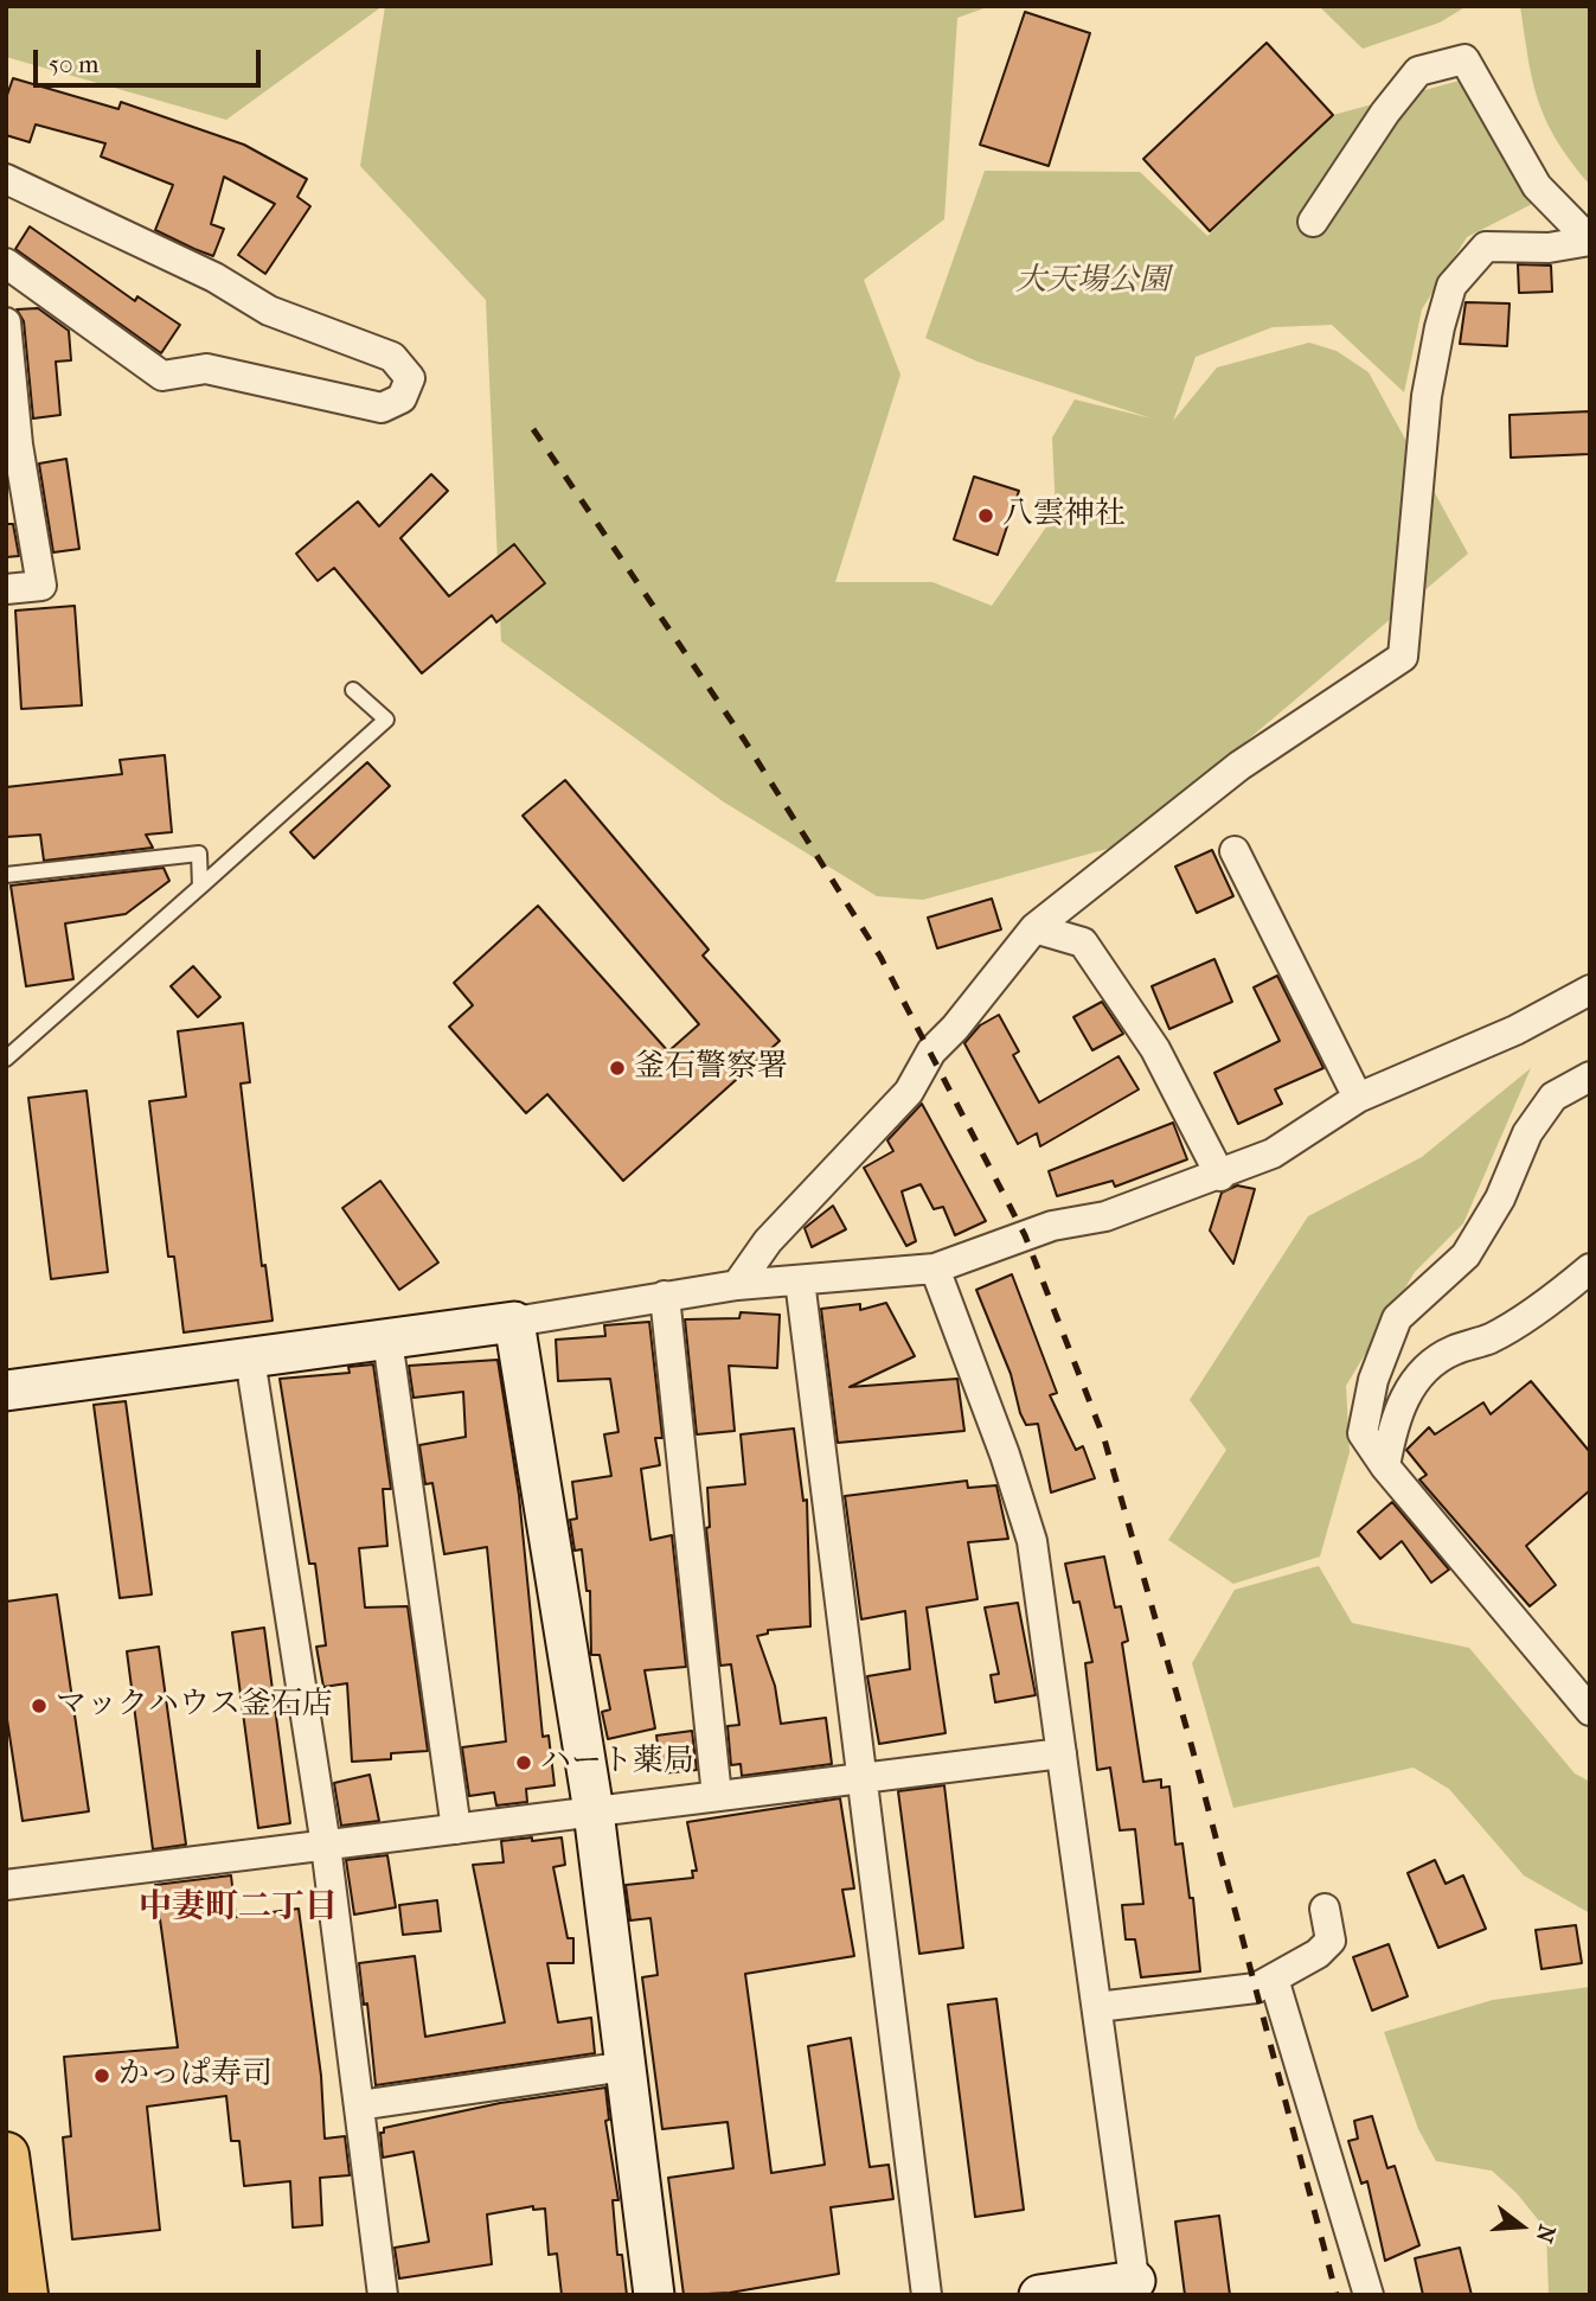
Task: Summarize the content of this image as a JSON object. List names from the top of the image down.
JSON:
{
  "districts": ["中妻町二丁目"],
  "parks": ["大天場公園"],
  "places": [
    "八雲神社",
    "釜石警察署",
    "マックハウス釜石店",
    "ハート薬局",
    "かっぱ寿司"
  ],
  "scale_bar": "50 m",
  "north": "right"
}
